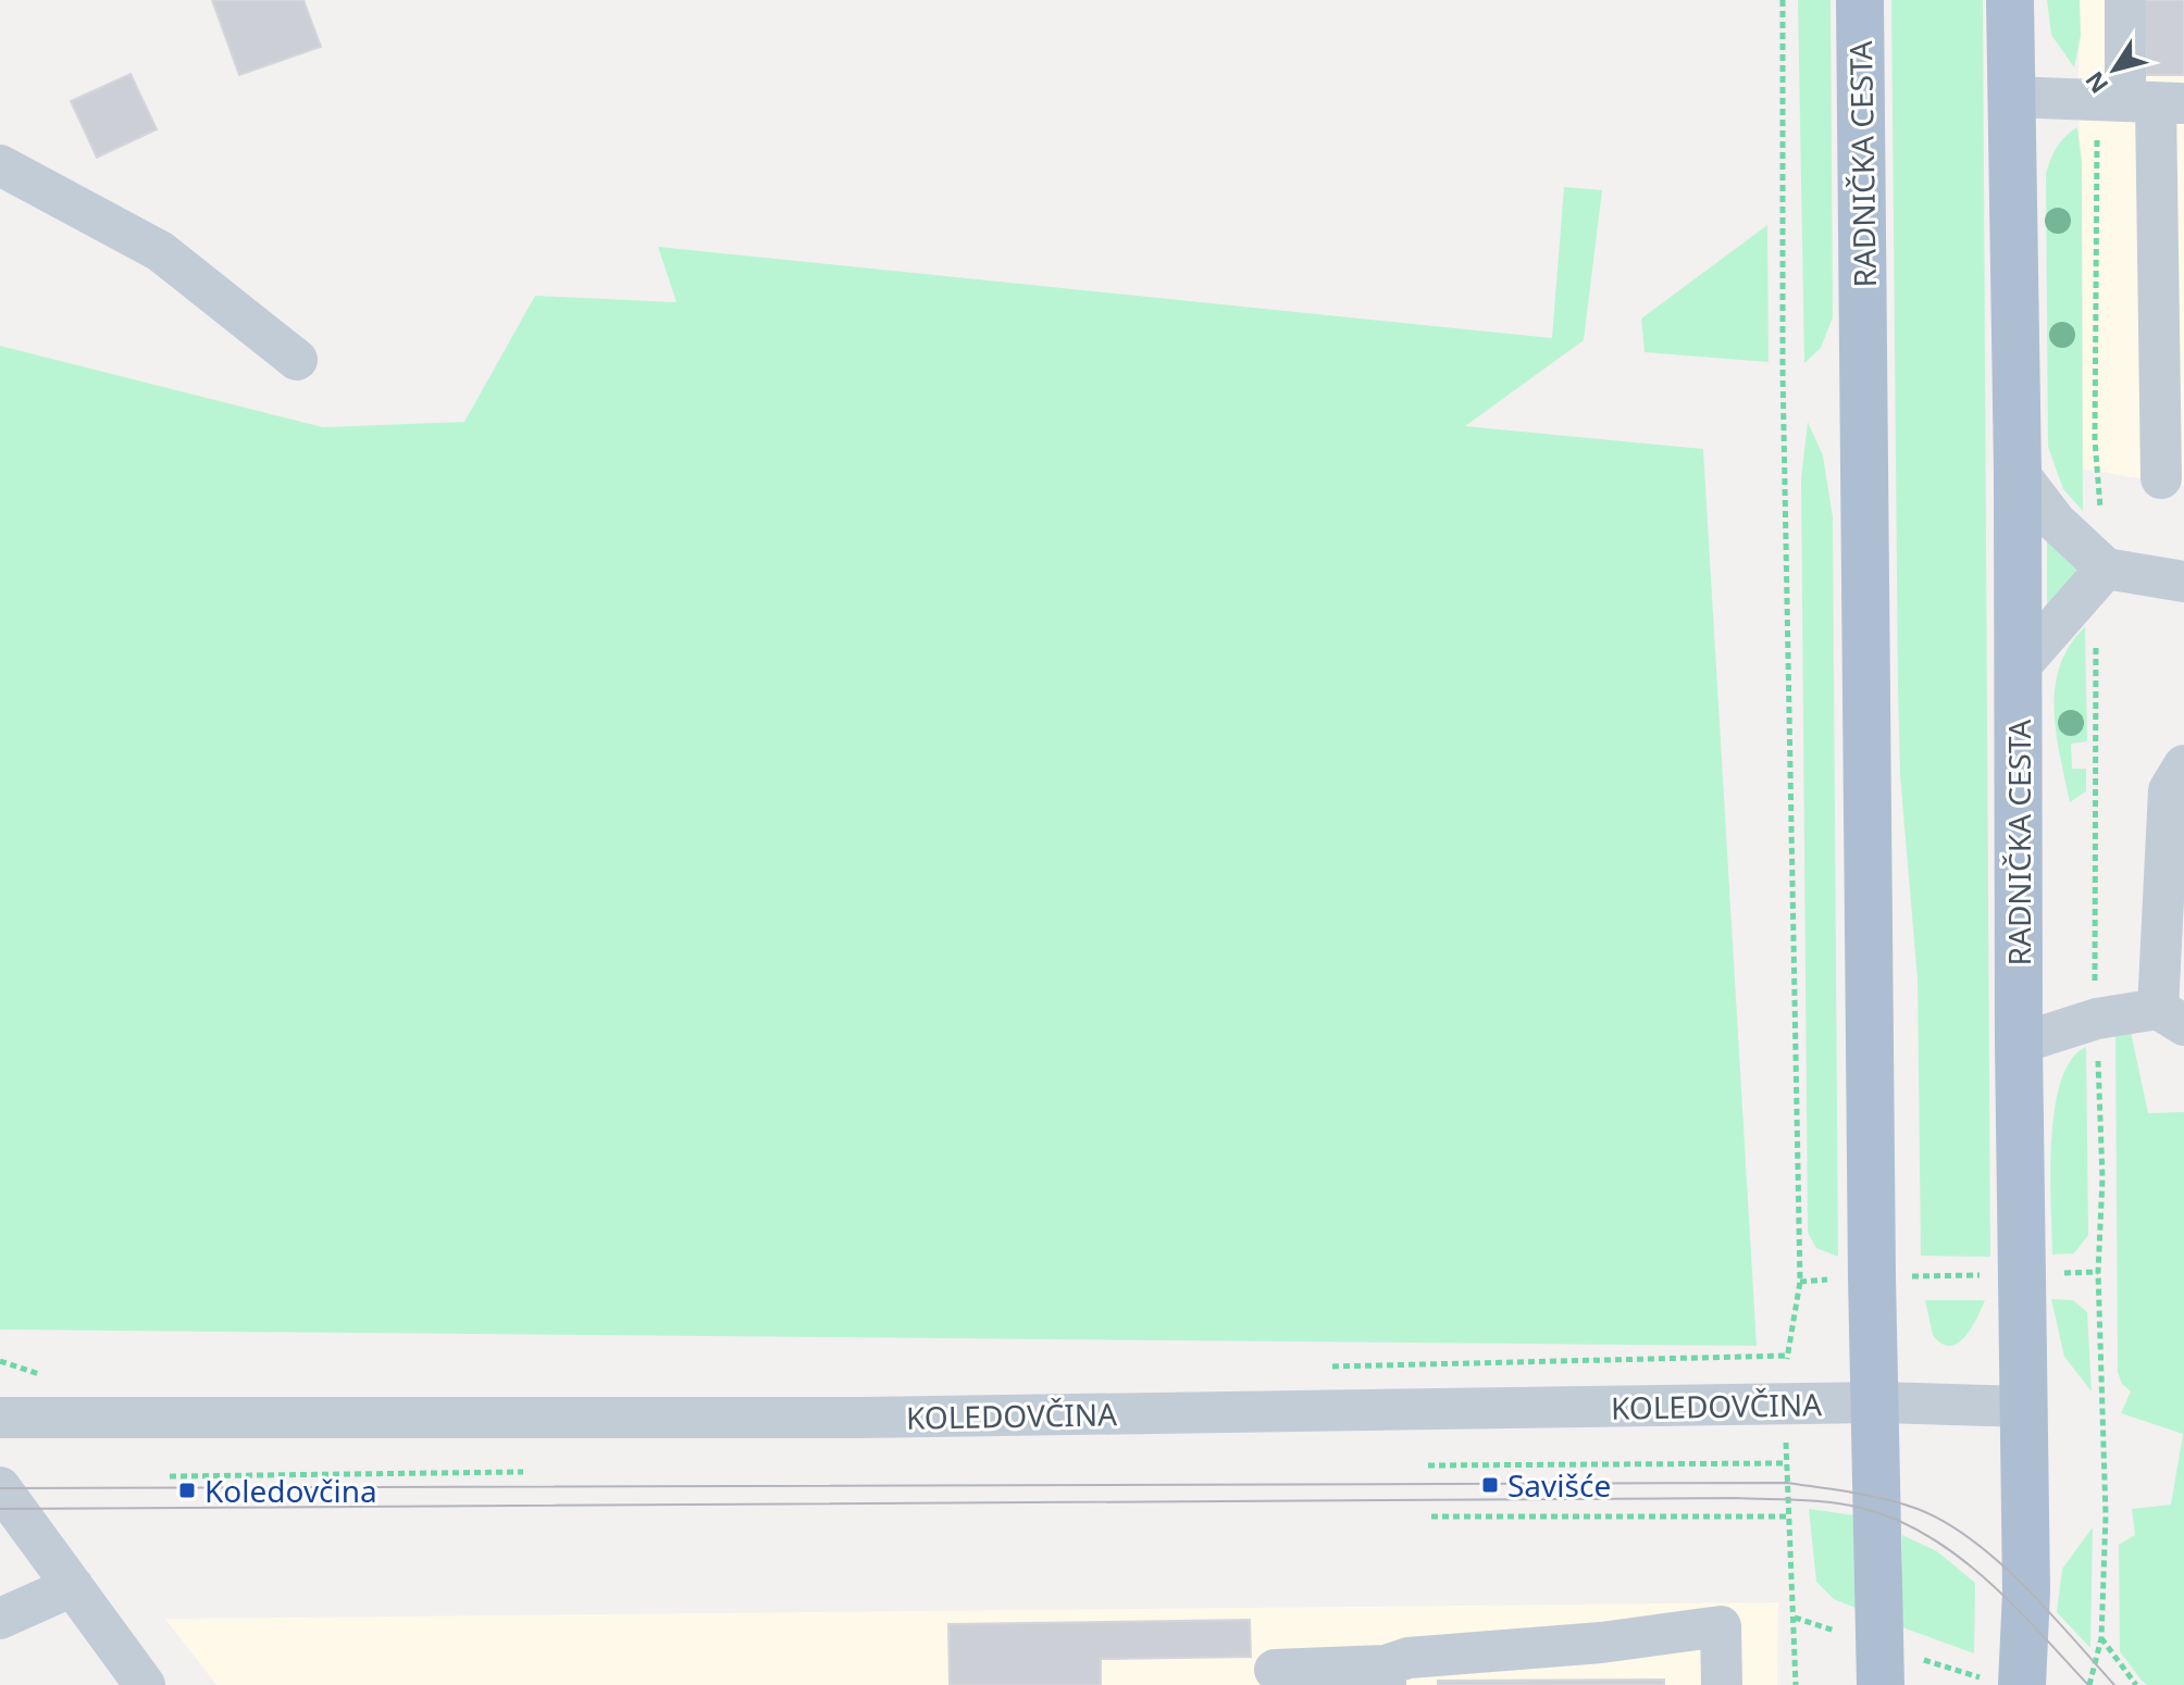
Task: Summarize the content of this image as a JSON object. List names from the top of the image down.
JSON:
{
  "streets": {
    "main road": ["RADNIČKA CESTA"],
    "street": ["KOLEDOVČINA"]
  },
  "crossings": [
    ["RADNIČKA CESTA", "KOLEDOVČINA"]
  ],
  "places": {
    "transit": ["Savišće", "Koledovčina"]
  },
  "north": "bottom left"
}
